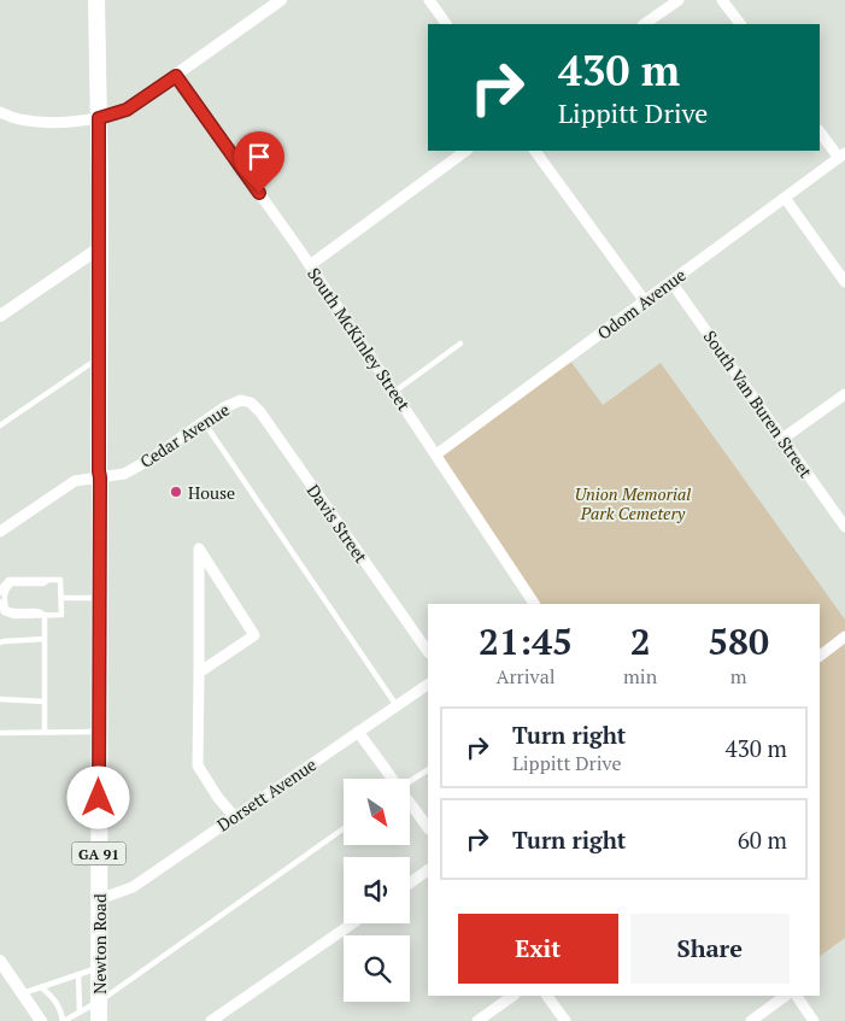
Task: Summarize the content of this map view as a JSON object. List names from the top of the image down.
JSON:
{
  "streets": {
    "main road": ["GA 91", "Newton Road"],
    "street": [
      "Odom Avenue",
      "South McKinley Street",
      "South Van Buren Street",
      "Cedar Avenue",
      "Davis Street",
      "Dorsett Avenue"
    ]
  },
  "crossings": [
    ["Odom Avenue", "South McKinley Street"],
    ["Odom Avenue", "South Van Buren Street"],
    ["Cedar Avenue", "Davis Street"],
    ["Cedar Avenue", "Newton Road"],
    ["Dorsett Avenue", "Newton Road"]
  ],
  "parks": ["Union Memorial Park Cemetery"],
  "places": ["House"],
  "north": "bottom right",
  "page": {
    "turn": ["430 m", "Lippitt Drive"],
    "eta": [
      "21:45",
      "Arrival",
      "2",
      "min",
      "580",
      "m"
    ],
    "list": [
      {
        "name": "Turn right",
        "note": "Lippitt Drive",
        "value": "430 m"
      },
      {
        "name": "Turn right",
        "value": "60 m"
      }
    ],
    "buttons": ["Exit", "Share"]
  }
}
